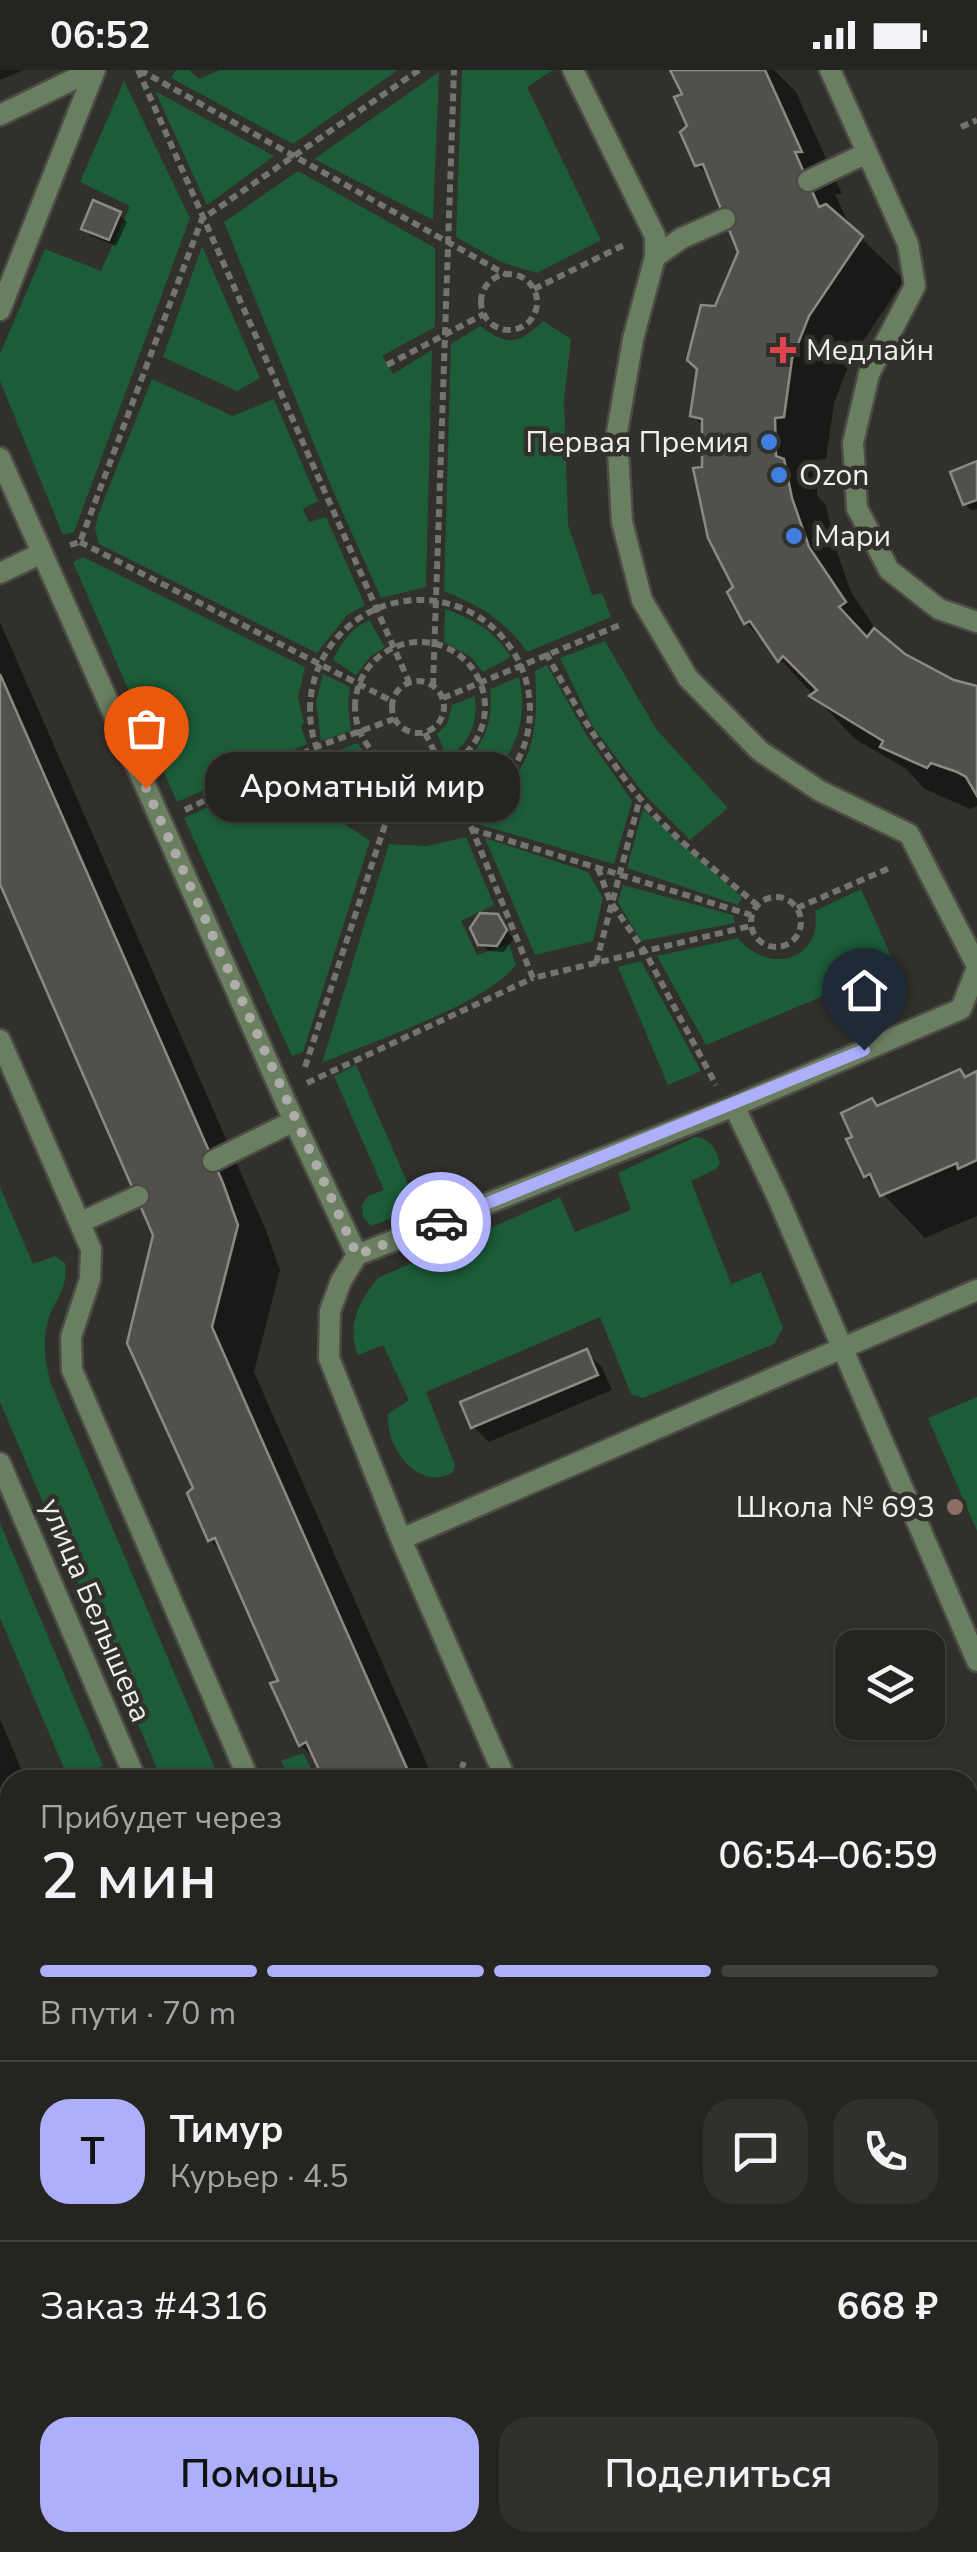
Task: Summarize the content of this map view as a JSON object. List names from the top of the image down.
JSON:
{
  "streets": {
    "street": ["улица Белышева"]
  },
  "places": {
    "health": ["Медлайн"],
    "other": [
      "Первая Премия",
      "Ozon",
      "Мари",
      "Ароматный мир",
      "Школа № 693"
    ]
  },
  "page": {
    "status": "06:52",
    "bubble": "Ароматный мир",
    "heading": ["2 мин", "Прибудет через", "06:54–06:59"],
    "panel": [
      "Тимур",
      "Курьер · 4.5",
      "Заказ #4316",
      "668 ₽"
    ],
    "bar": "В пути · 70 m",
    "round": "Т",
    "buttons": ["Помощь", "Поделиться"]
  }
}
